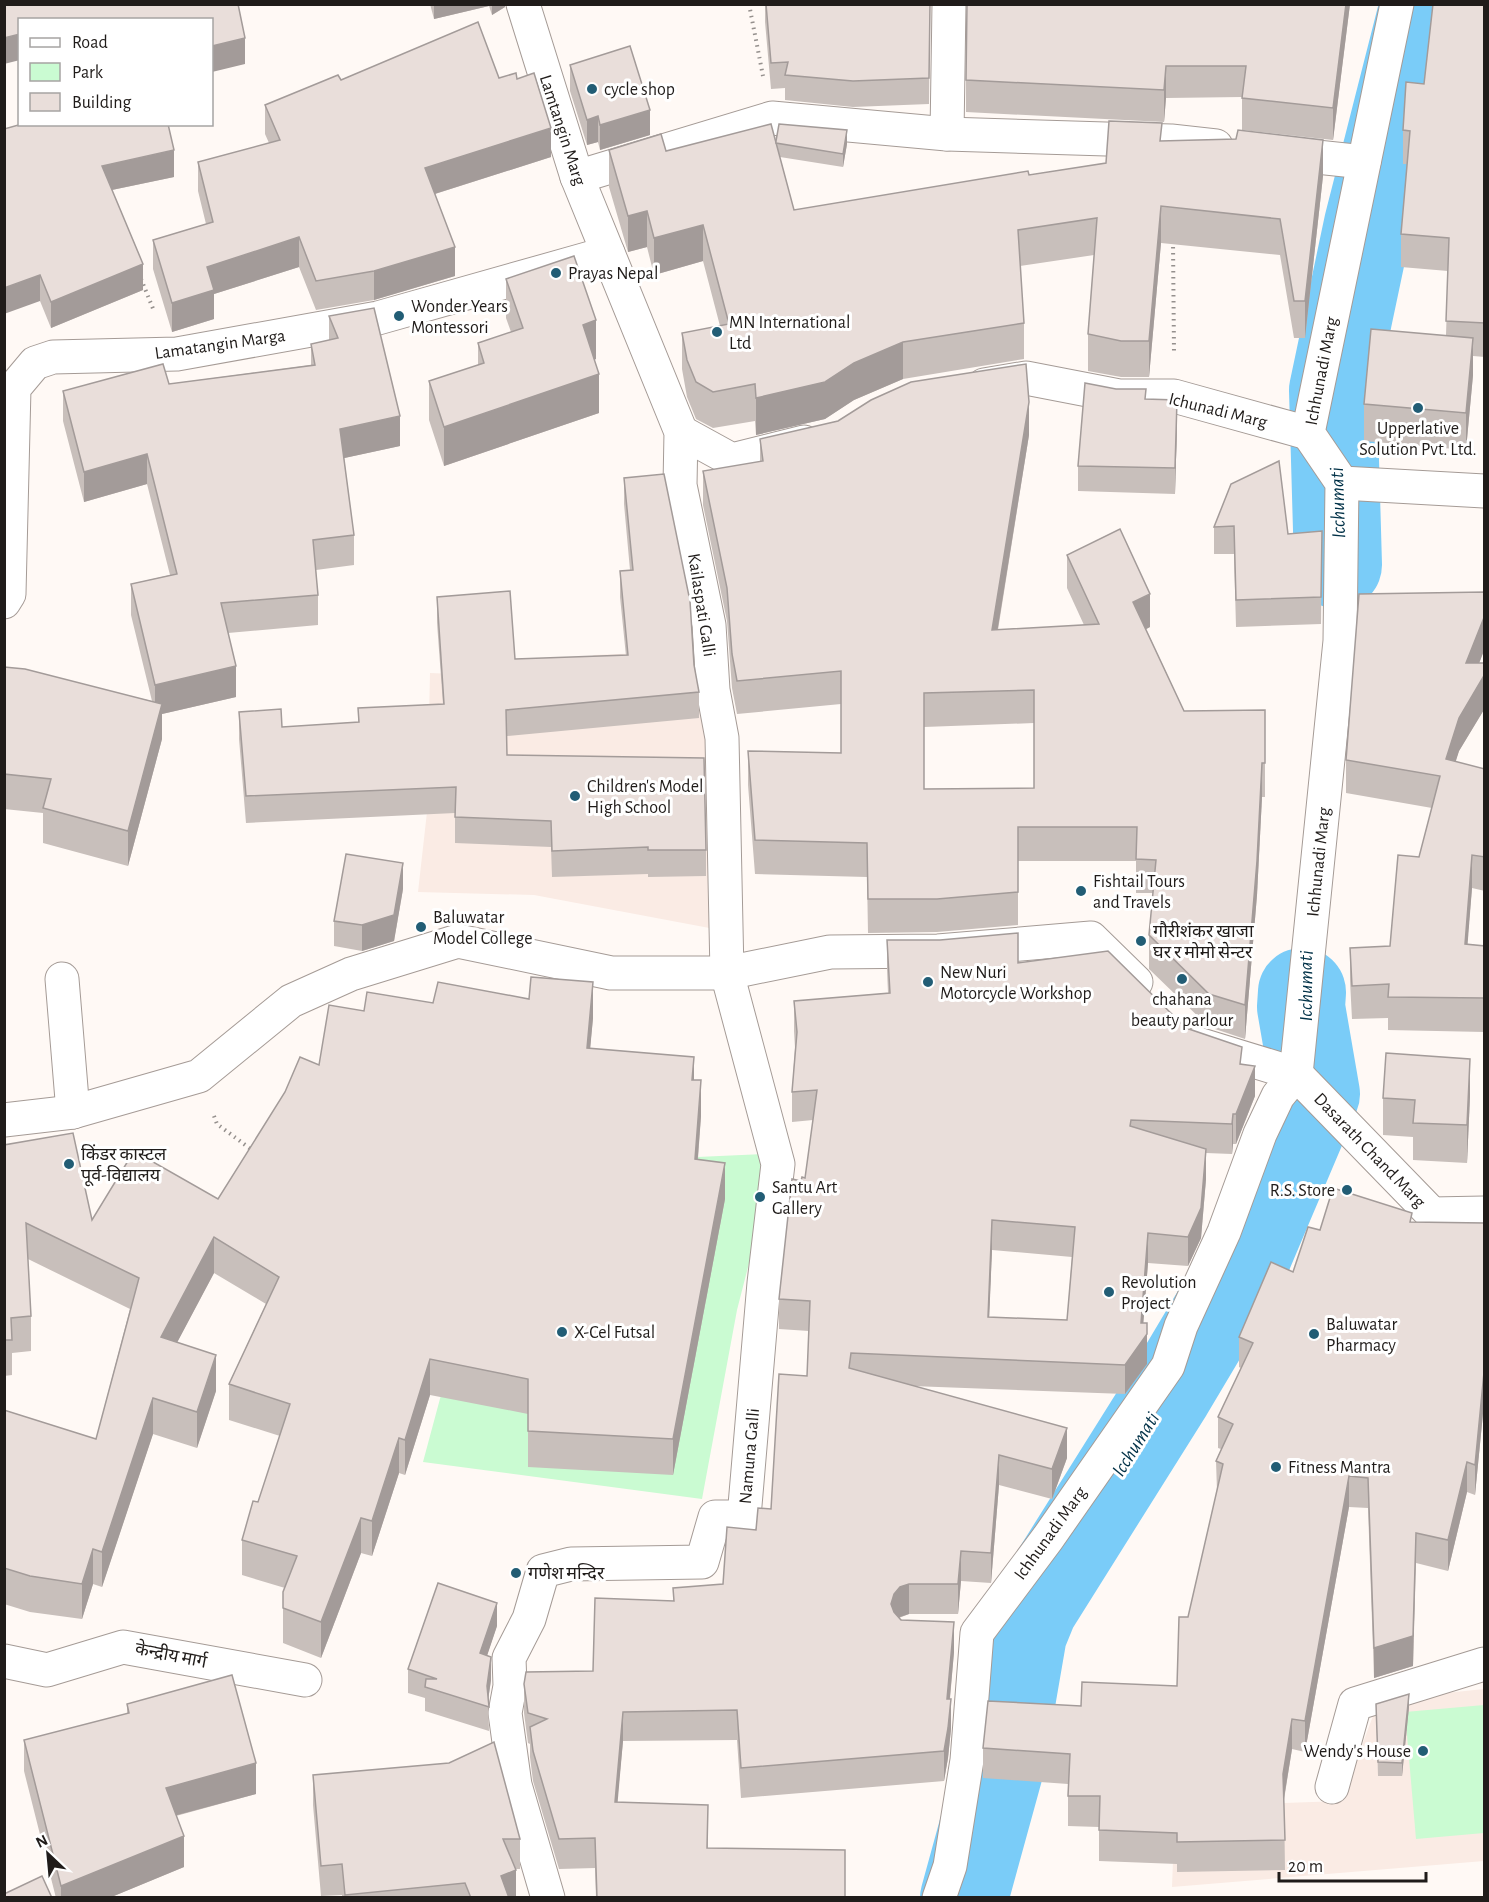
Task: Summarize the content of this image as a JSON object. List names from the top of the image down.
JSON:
{
  "streets": {
    "street": [
      "Lamtangin Marg",
      "Lamatangin Marga",
      "Ichhunadi Marg",
      "Ichunadi Marg",
      "Kailaspati Galli",
      "Dasarath Chand Marg",
      "Namuna Galli",
      "केन्द्रीय मार्ग"
    ]
  },
  "crossings": [
    ["Lamtangin Marg", "Lamatangin Marga"],
    ["Lamtangin Marg", "Kailaspati Galli"],
    ["Lamatangin Marga", "Kailaspati Galli"],
    ["Ichhunadi Marg", "Ichunadi Marg"],
    ["Ichhunadi Marg", "Dasarath Chand Marg"],
    ["Kailaspati Galli", "Namuna Galli"]
  ],
  "water": ["Icchumati"],
  "places": [
    "cycle shop",
    "Prayas Nepal",
    "Wonder Years Montessori",
    "MN International Ltd",
    "Upperlative Solution Pvt. Ltd.",
    "Children's Model High School",
    "Fishtail Tours and Travels",
    "Baluwatar Model College",
    "गौरीशंकर खाजा घर र मोमो सेन्टर",
    "chahana beauty parlour",
    "New Nuri Motorcycle Workshop",
    "किंडर कास्टल पूर्व-विद्यालय",
    "R.S. Store",
    "Santu Art Gallery",
    "Revolution Project",
    "X-Cel Futsal",
    "Baluwatar Pharmacy",
    "Fitness Mantra",
    "गणेश मन्दिर",
    "Wendy's House"
  ],
  "legend": ["Road", "Park", "Building"],
  "scale_bar": "20 m",
  "north": "top left"
}
